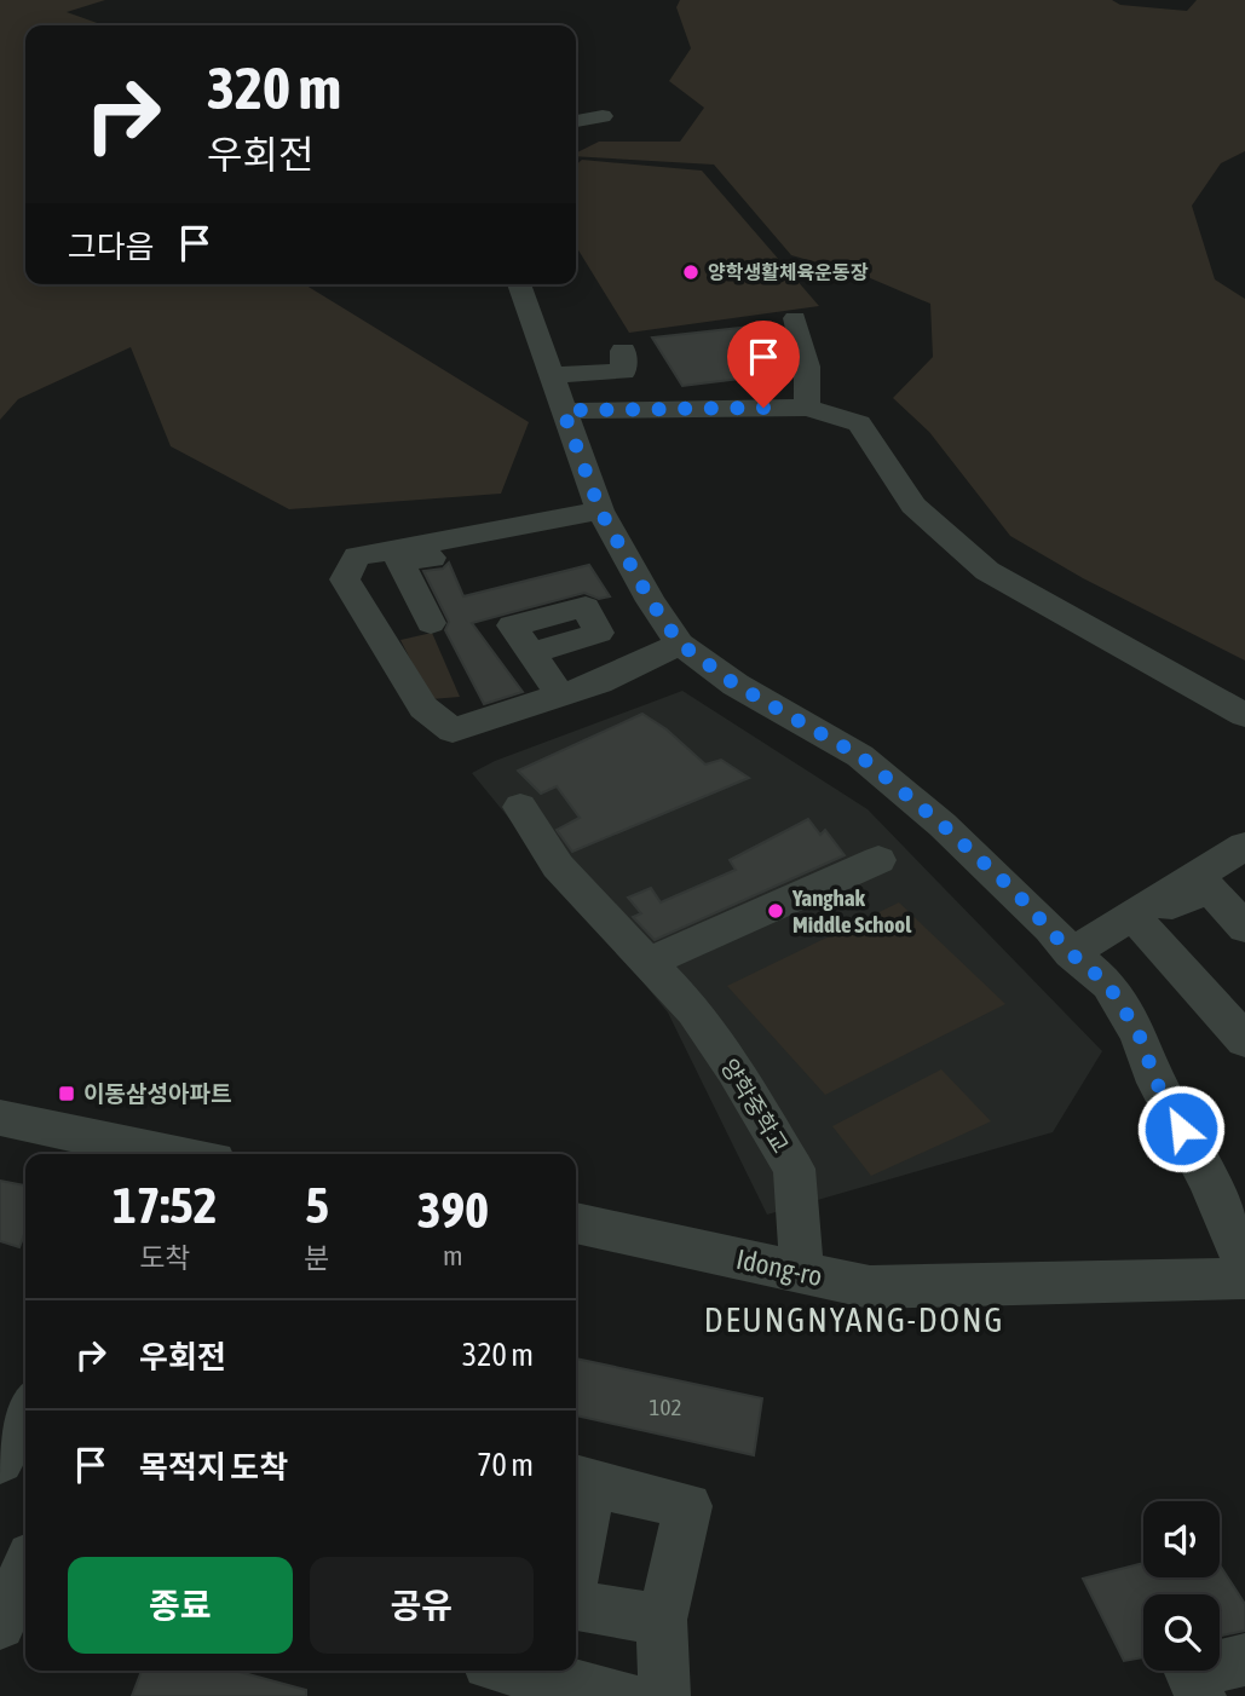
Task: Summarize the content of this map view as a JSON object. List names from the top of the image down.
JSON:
{
  "streets": {
    "street": ["양학중학교", "Idong-ro"]
  },
  "crossings": [
    ["양학중학교", "Idong-ro"]
  ],
  "districts": ["DEUNGNYANG-DONG"],
  "places": {
    "other": ["양학생활체육운동장", "Yanghak Middle School"],
    "transit": ["이동삼성아파트"]
  },
  "house_numbers": ["102"],
  "page": {
    "turn": ["320 m", "우회전"],
    "then": "그다음",
    "eta": [
      "17:52",
      "도착",
      "5",
      "분",
      "390",
      "m"
    ],
    "list": [
      {
        "name": "우회전",
        "value": "320 m"
      },
      {
        "name": "목적지 도착",
        "value": "70 m"
      }
    ],
    "buttons": ["종료", "공유"]
  }
}
